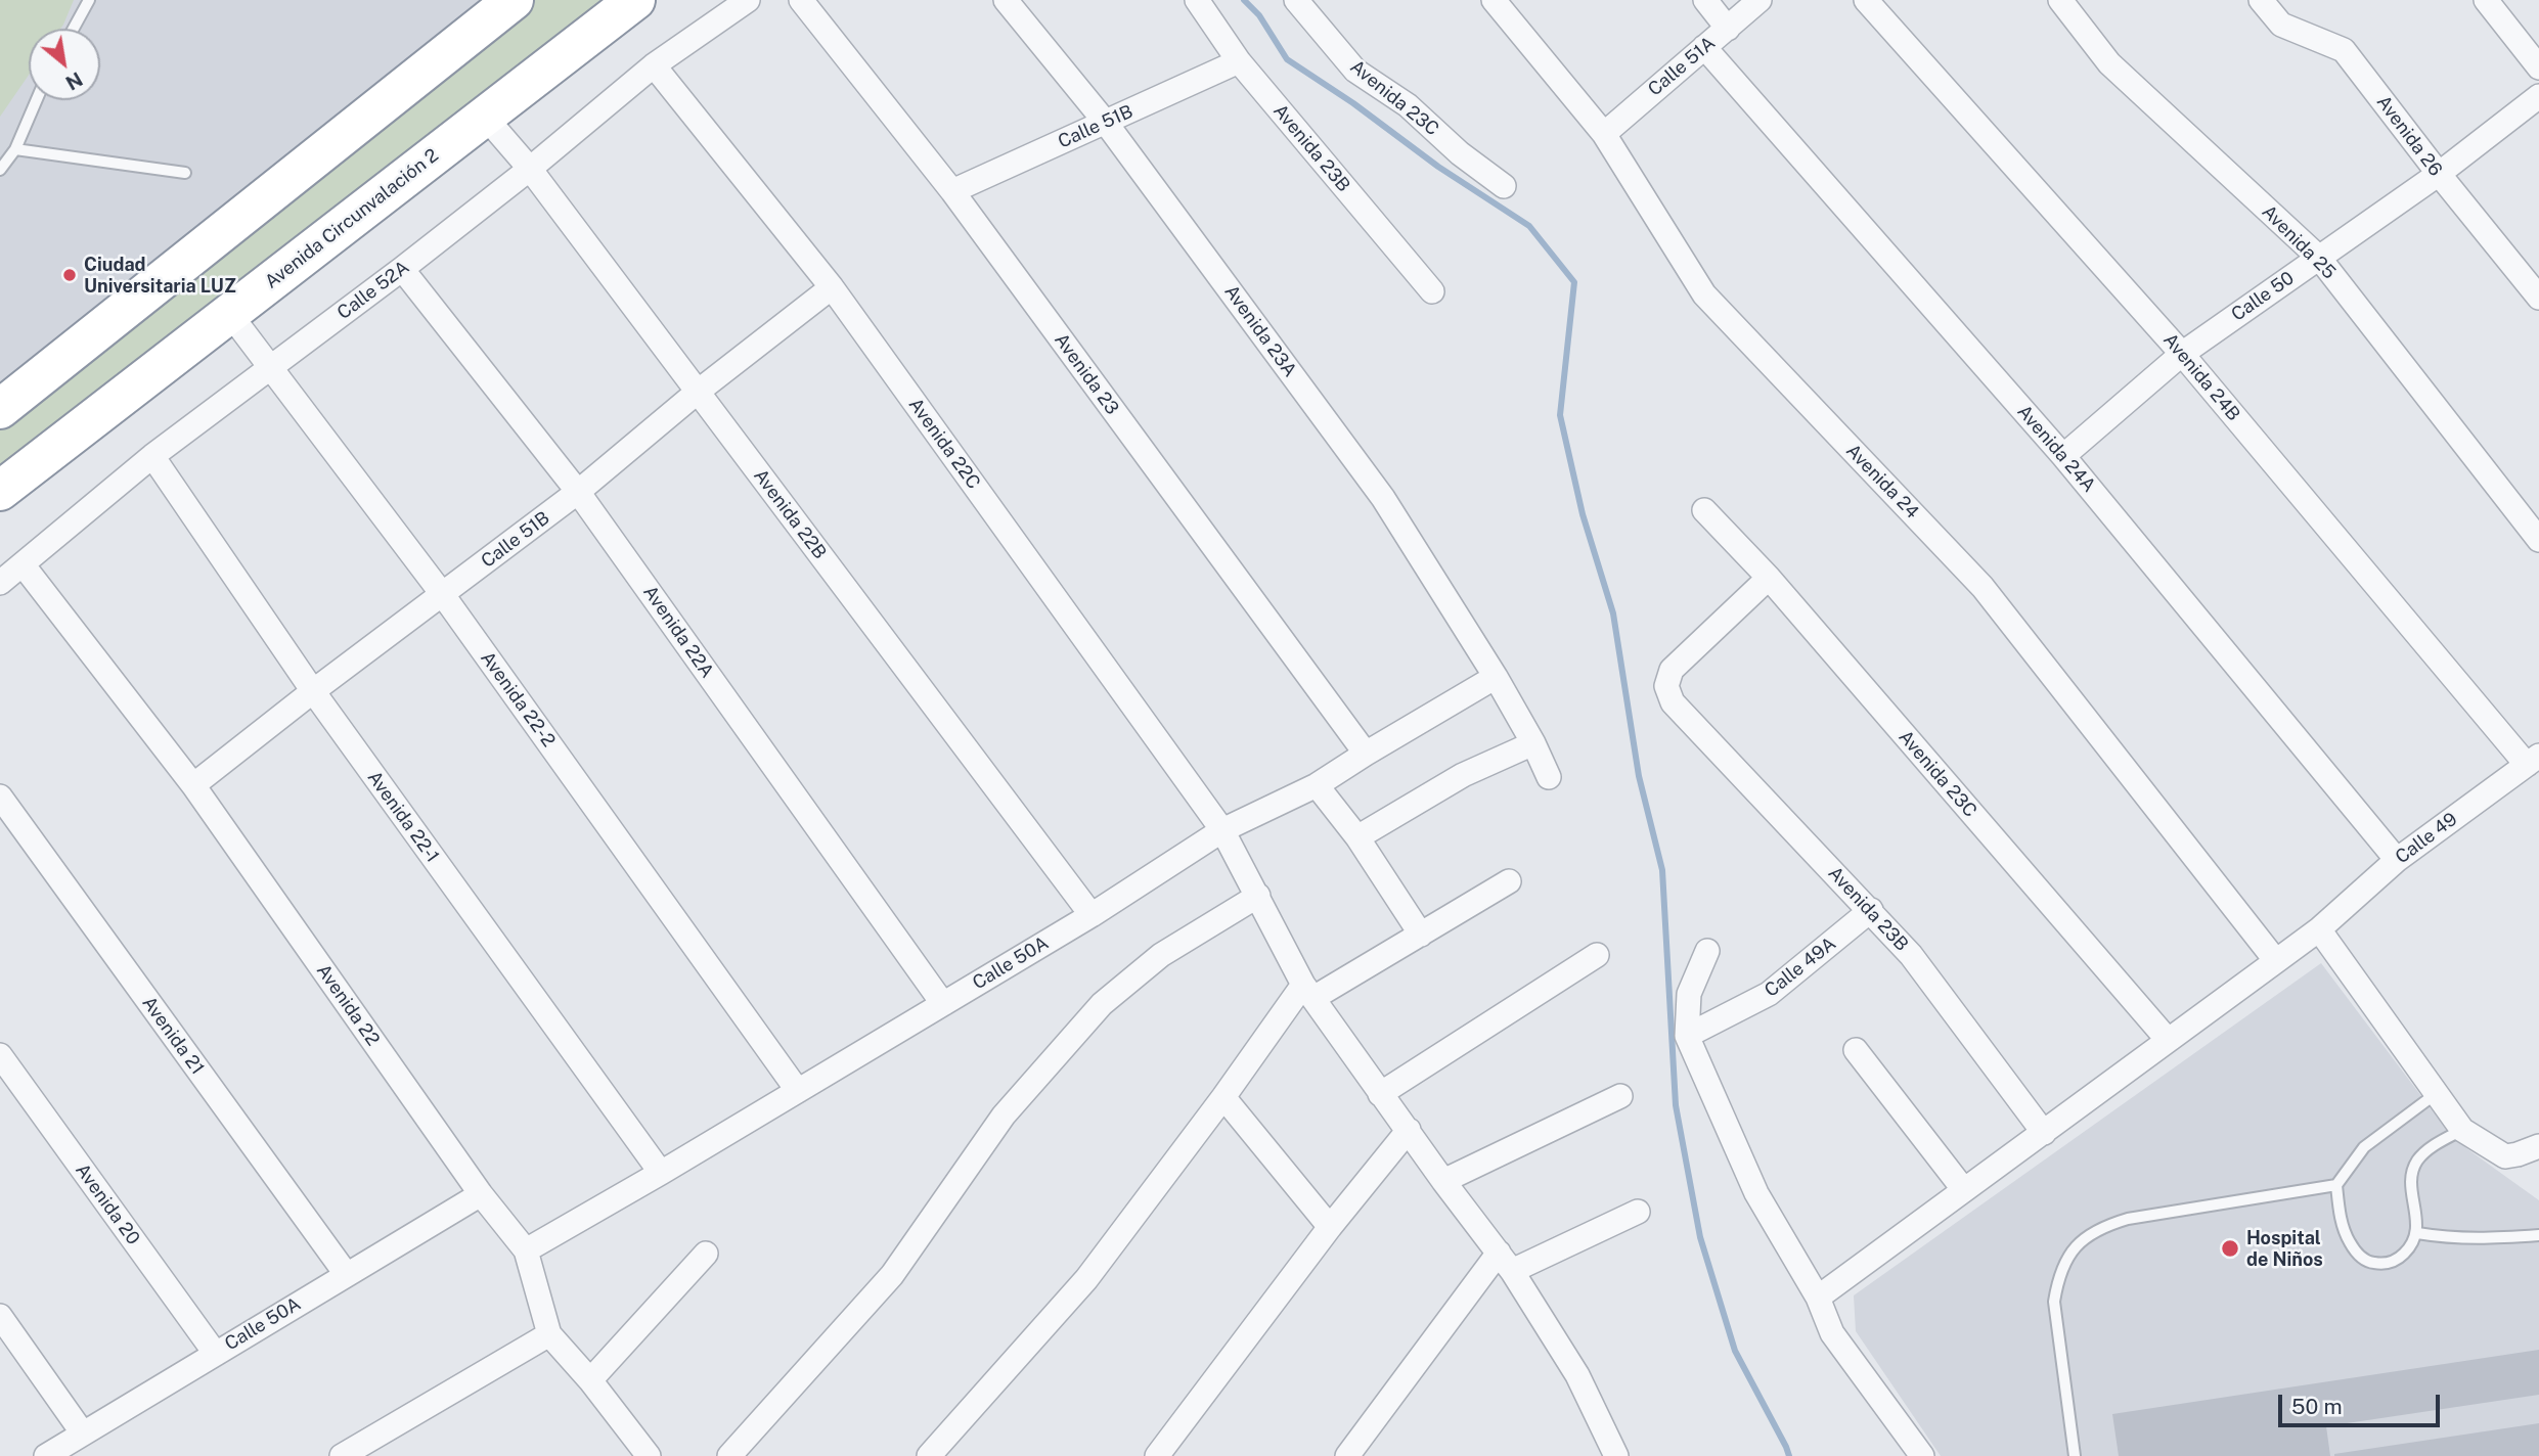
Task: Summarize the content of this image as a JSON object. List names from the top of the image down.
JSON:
{
  "streets": {
    "highway": ["Avenida Circunvalación 2"],
    "street": [
      "Calle 51A",
      "Avenida 23C",
      "Calle 51B",
      "Avenida 26",
      "Avenida 23B",
      "Avenida 25",
      "Calle 52A",
      "Calle 50",
      "Avenida 23A",
      "Avenida 23",
      "Avenida 24B",
      "Avenida 22C",
      "Avenida 24A",
      "Avenida 24",
      "Avenida 22B",
      "Avenida 22A",
      "Avenida 22-2",
      "Avenida 22-1",
      "Calle 49",
      "Calle 50A",
      "Calle 49A",
      "Avenida 22",
      "Avenida 21",
      "Avenida 20"
    ]
  },
  "crossings": [
    ["Calle 51A", "Avenida 24A"],
    ["Calle 51A", "Avenida 24"],
    ["Avenida 23C", "Avenida 23B"],
    ["Avenida 23C", "Calle 49"],
    ["Calle 51B", "Avenida 23B"],
    ["Calle 51B", "Avenida 23A"],
    ["Calle 51B", "Avenida 23"],
    ["Calle 51B", "Avenida 22C"],
    ["Calle 51B", "Avenida 22B"],
    ["Calle 51B", "Avenida 22A"],
    ["Calle 51B", "Avenida 22-2"],
    ["Calle 51B", "Avenida 22-1"],
    ["Calle 51B", "Avenida 22"],
    ["Avenida 26", "Calle 50"],
    ["Avenida 23B", "Calle 49"],
    ["Avenida 23B", "Calle 49A"],
    ["Avenida Circunvalación 2", "Avenida 22B"],
    ["Avenida Circunvalación 2", "Avenida 22-2"],
    ["Avenida 25", "Calle 50"],
    ["Calle 52A", "Avenida 22C"],
    ["Calle 52A", "Avenida 22B"],
    ["Calle 52A", "Avenida 22A"],
    ["Calle 52A", "Avenida 22-2"],
    ["Calle 52A", "Avenida 22-1"],
    ["Calle 52A", "Avenida 22"],
    ["Calle 50", "Avenida 24B"],
    ["Calle 50", "Avenida 24A"],
    ["Avenida 23A", "Calle 50A"],
    ["Avenida 23", "Calle 50A"],
    ["Avenida 24B", "Calle 49"],
    ["Avenida 22C", "Calle 50A"],
    ["Avenida 24A", "Calle 49"],
    ["Avenida 24", "Calle 49"],
    ["Avenida 22B", "Calle 50A"],
    ["Avenida 22A", "Calle 50A"],
    ["Avenida 22-2", "Calle 50A"],
    ["Avenida 22-1", "Calle 50A"],
    ["Calle 50A", "Avenida 22"],
    ["Calle 50A", "Avenida 21"],
    ["Calle 50A", "Avenida 20"]
  ],
  "places": ["Ciudad Universitaria LUZ", "Hospital de Niños"],
  "scale_bar": "50 m",
  "north": "bottom right"
}
